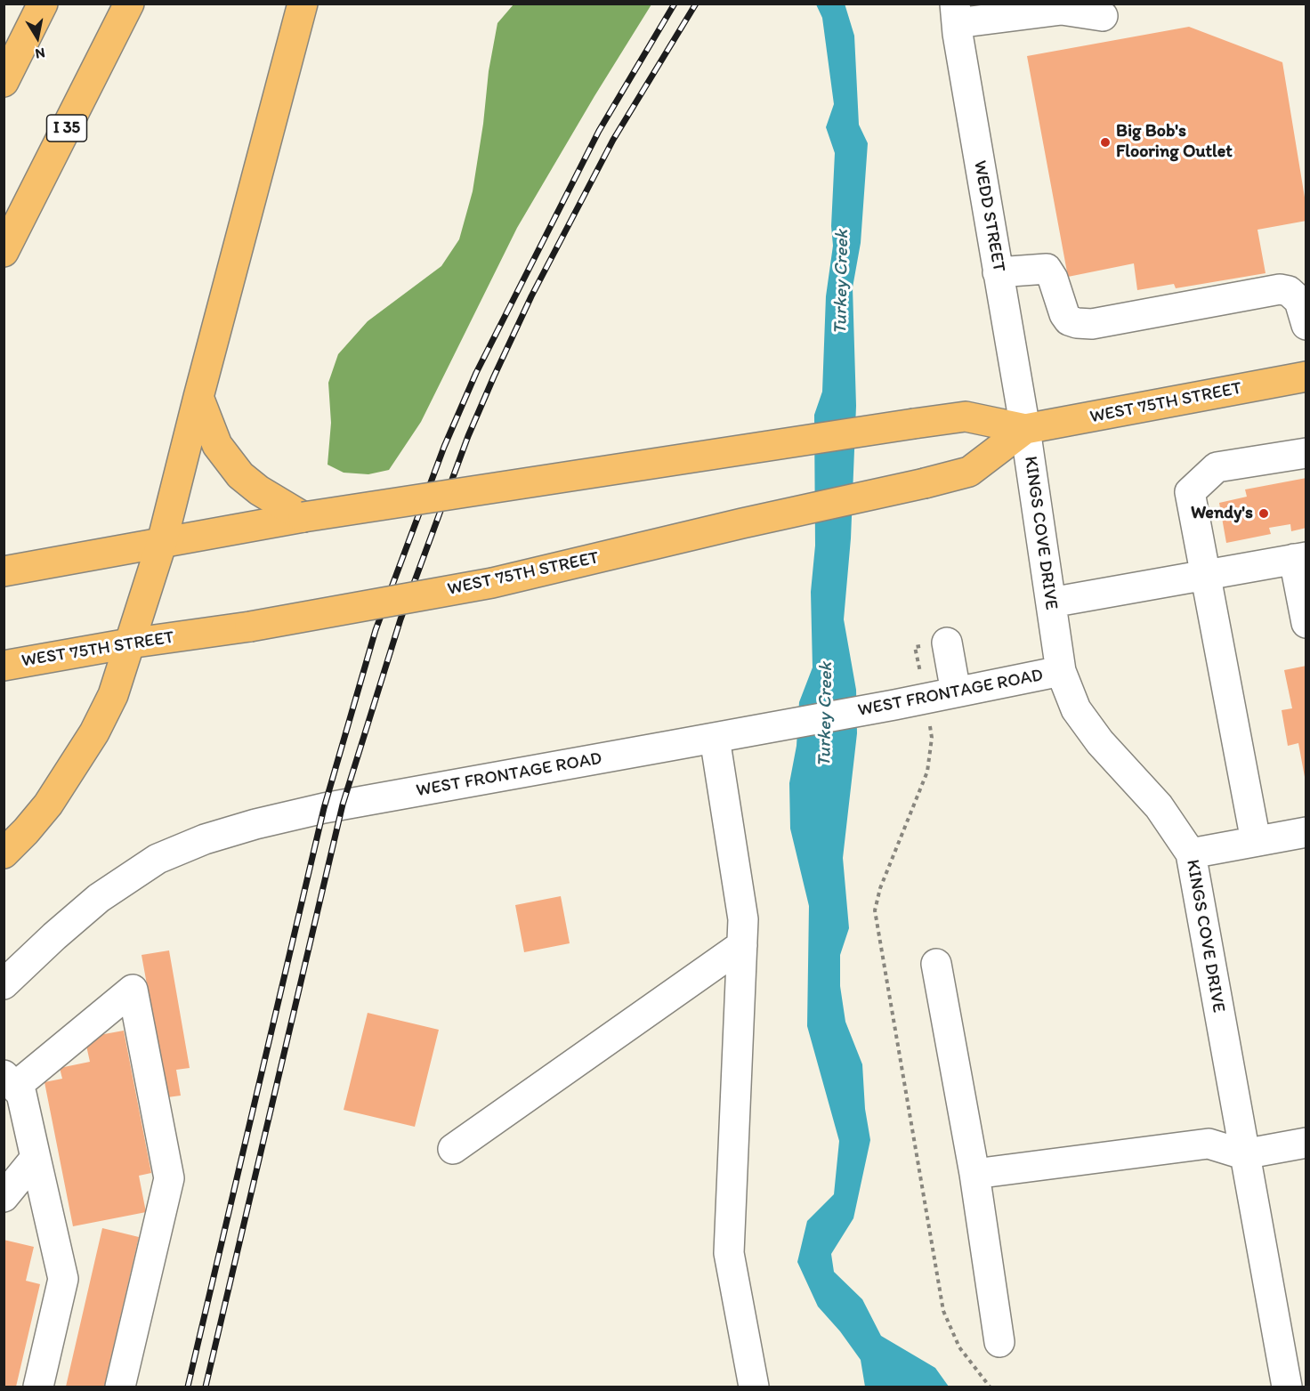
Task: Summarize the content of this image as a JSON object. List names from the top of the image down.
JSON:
{
  "streets": {
    "main road": ["I 35", "WEST 75TH STREET"],
    "street": ["WEDD STREET", "KINGS COVE DRIVE", "WEST FRONTAGE ROAD"]
  },
  "crossings": [
    ["WEDD STREET", "WEST 75TH STREET"],
    ["WEDD STREET", "KINGS COVE DRIVE"],
    ["WEST 75TH STREET", "KINGS COVE DRIVE"],
    ["KINGS COVE DRIVE", "WEST FRONTAGE ROAD"]
  ],
  "water": ["Turkey Creek"],
  "places": ["Big Bob's Flooring Outlet", "Wendy's"],
  "north": "bottom"
}
